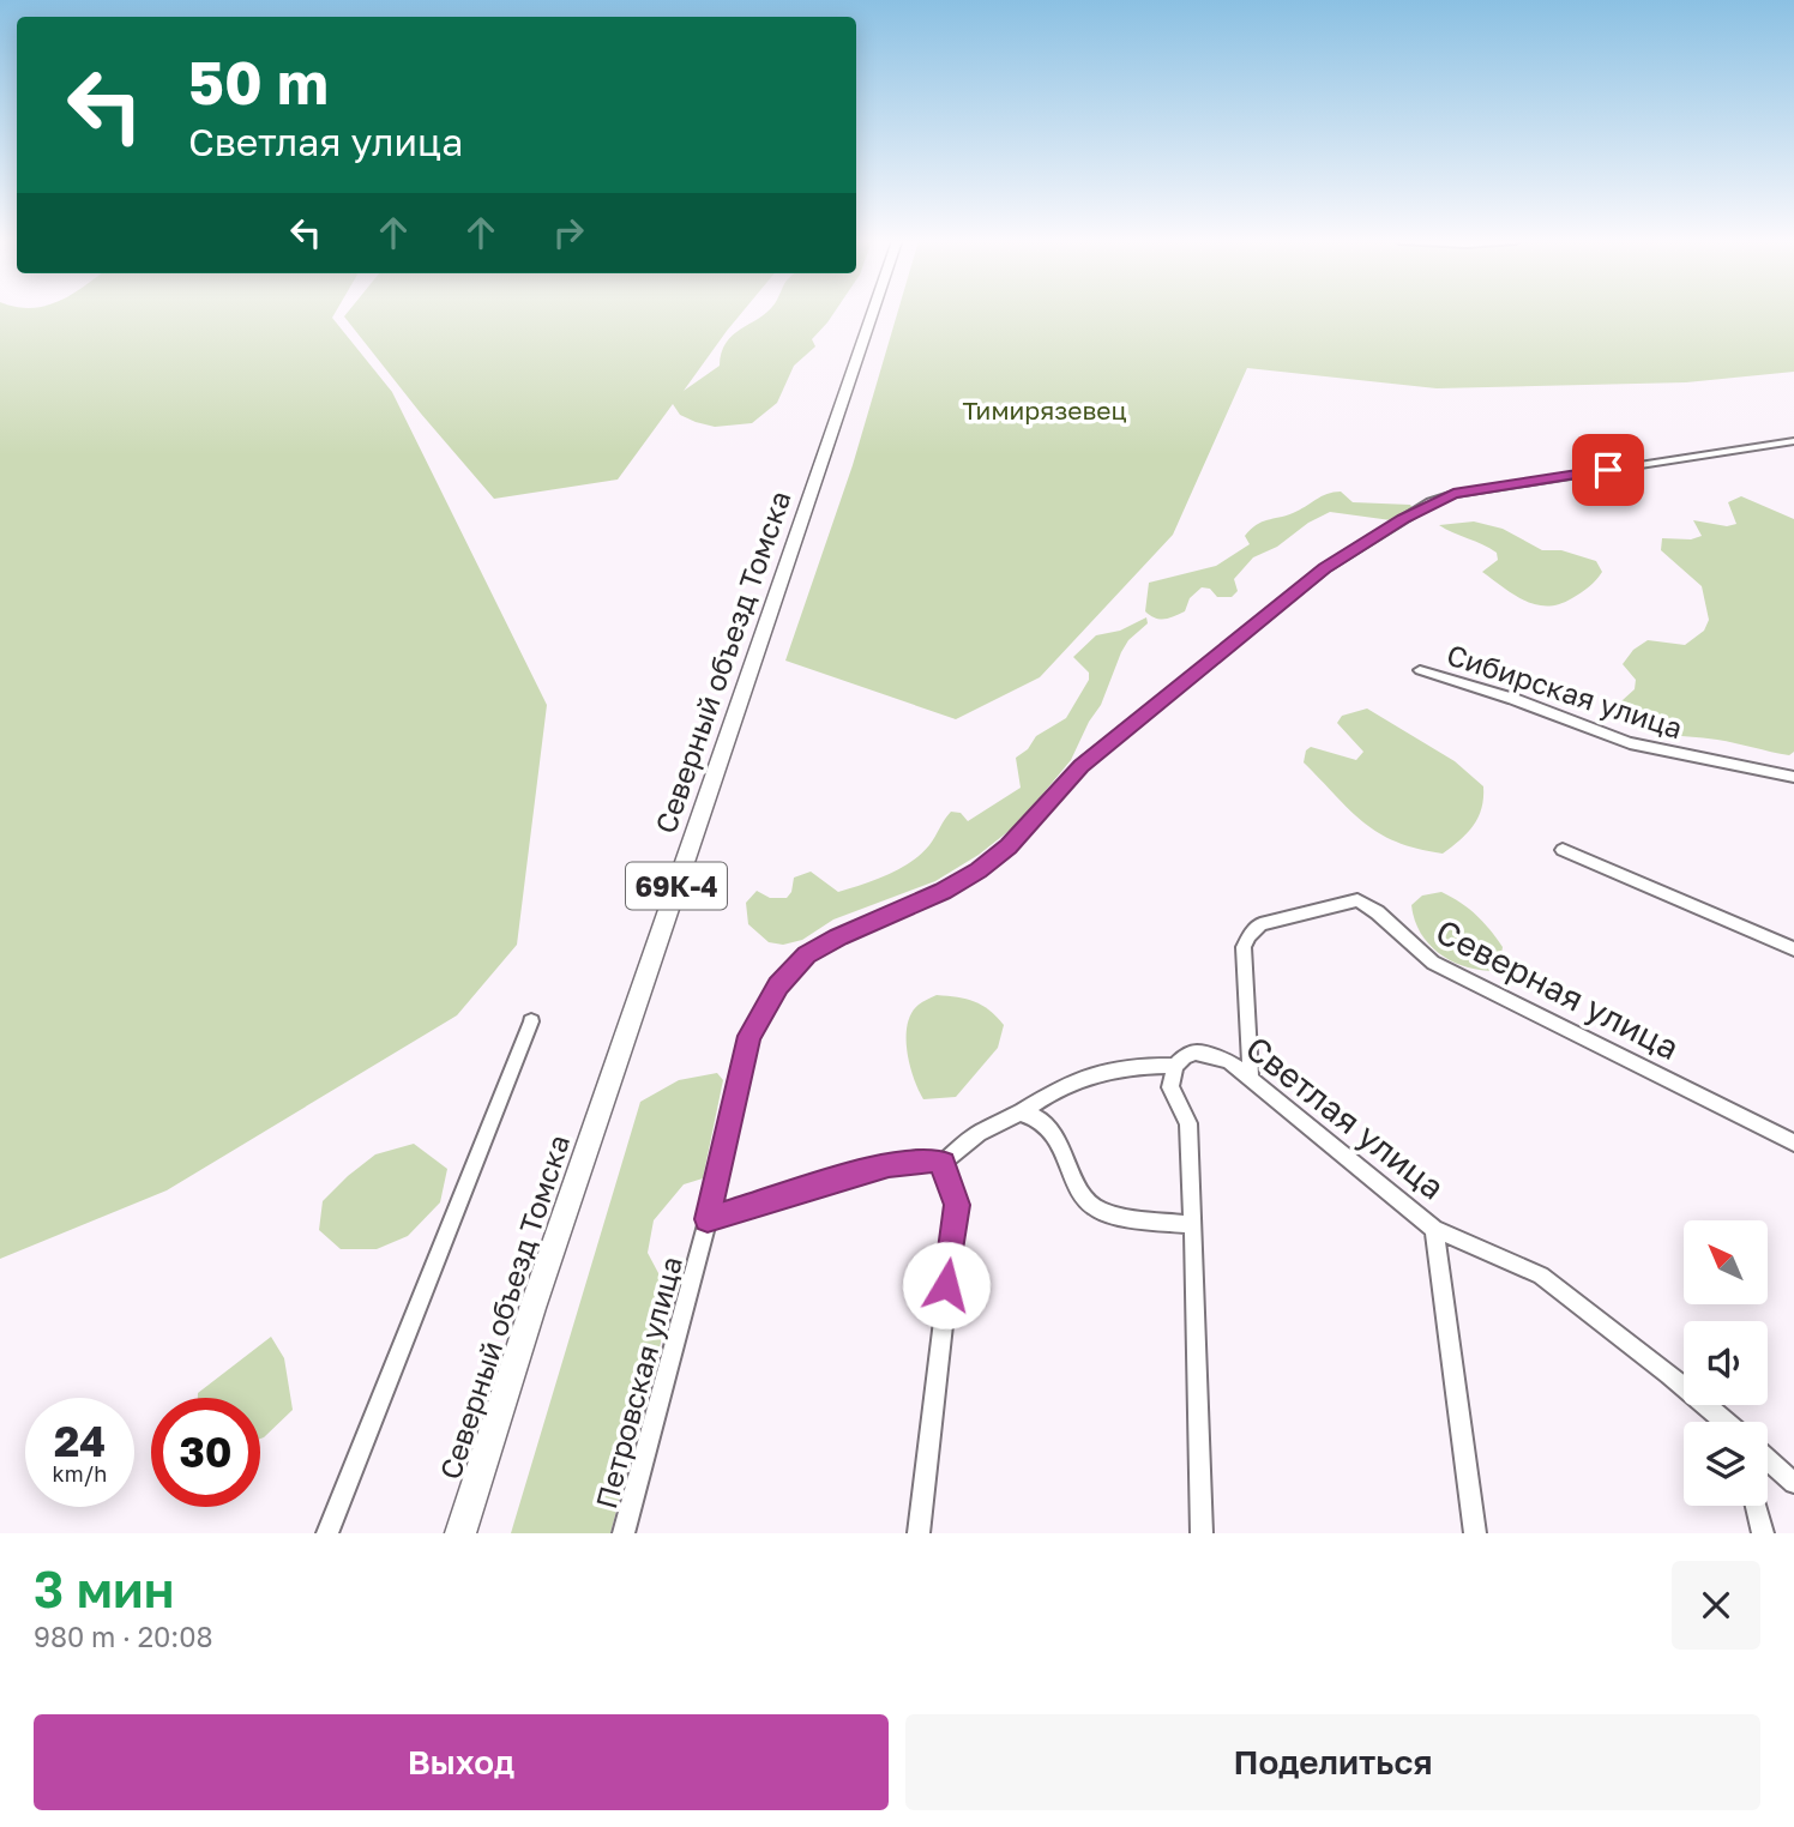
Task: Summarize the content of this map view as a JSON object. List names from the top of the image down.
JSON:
{
  "streets": {
    "main road": ["Северный объезд Томска", "69К-4"],
    "street": [
      "Сибирская улица",
      "Северная улица",
      "Светлая улица",
      "Петровская улица"
    ]
  },
  "crossings": [
    ["Северная улица", "Светлая улица"]
  ],
  "parks": ["Тимирязевец"],
  "north": "top left",
  "page": {
    "turn": ["50 m", "Светлая улица"],
    "speed": "24 km/h",
    "limit": "30",
    "heading": ["3 мин", "980 m · 20:08"],
    "buttons": ["Выход", "Поделиться"]
  }
}
